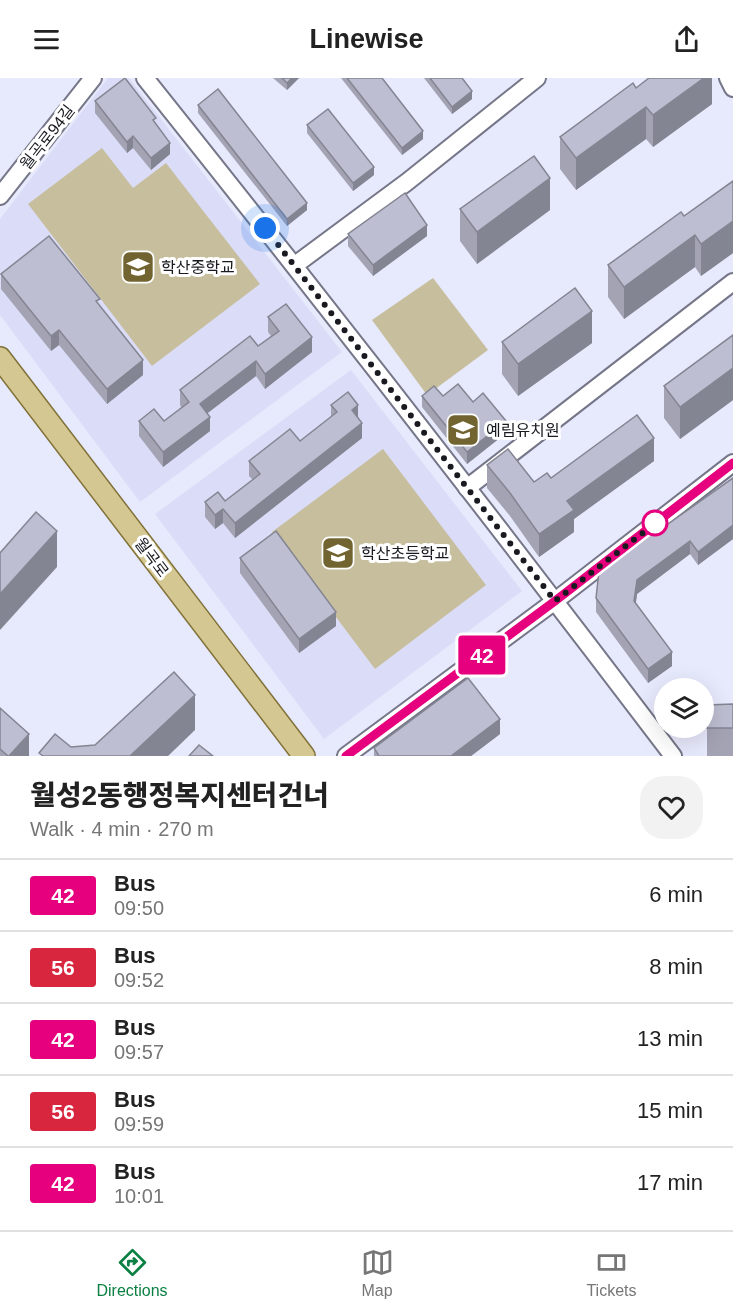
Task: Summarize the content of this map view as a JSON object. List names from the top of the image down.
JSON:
{
  "streets": {
    "main road": ["월곡로"],
    "street": ["월곡로94길"]
  },
  "places": {
    "school or university": ["학산중학교", "예림유치원", "학산초등학교"]
  },
  "lines": ["bus line 42"],
  "page": {
    "header": "Linewise",
    "on_map": "42",
    "heading": ["월성2동행정복지센터건너", "Walk · 4 min · 270 m"],
    "list": [
      {
        "mark": "42",
        "name": "Bus",
        "note": "09:50",
        "value": "6 min"
      },
      {
        "mark": "56",
        "name": "Bus",
        "note": "09:52",
        "value": "8 min"
      },
      {
        "mark": "42",
        "name": "Bus",
        "note": "09:57",
        "value": "13 min"
      },
      {
        "mark": "56",
        "name": "Bus",
        "note": "09:59",
        "value": "15 min"
      },
      {
        "mark": "42",
        "name": "Bus",
        "note": "10:01",
        "value": "17 min"
      }
    ],
    "tabs": ["Directions", "Map", "Tickets"]
  }
}
